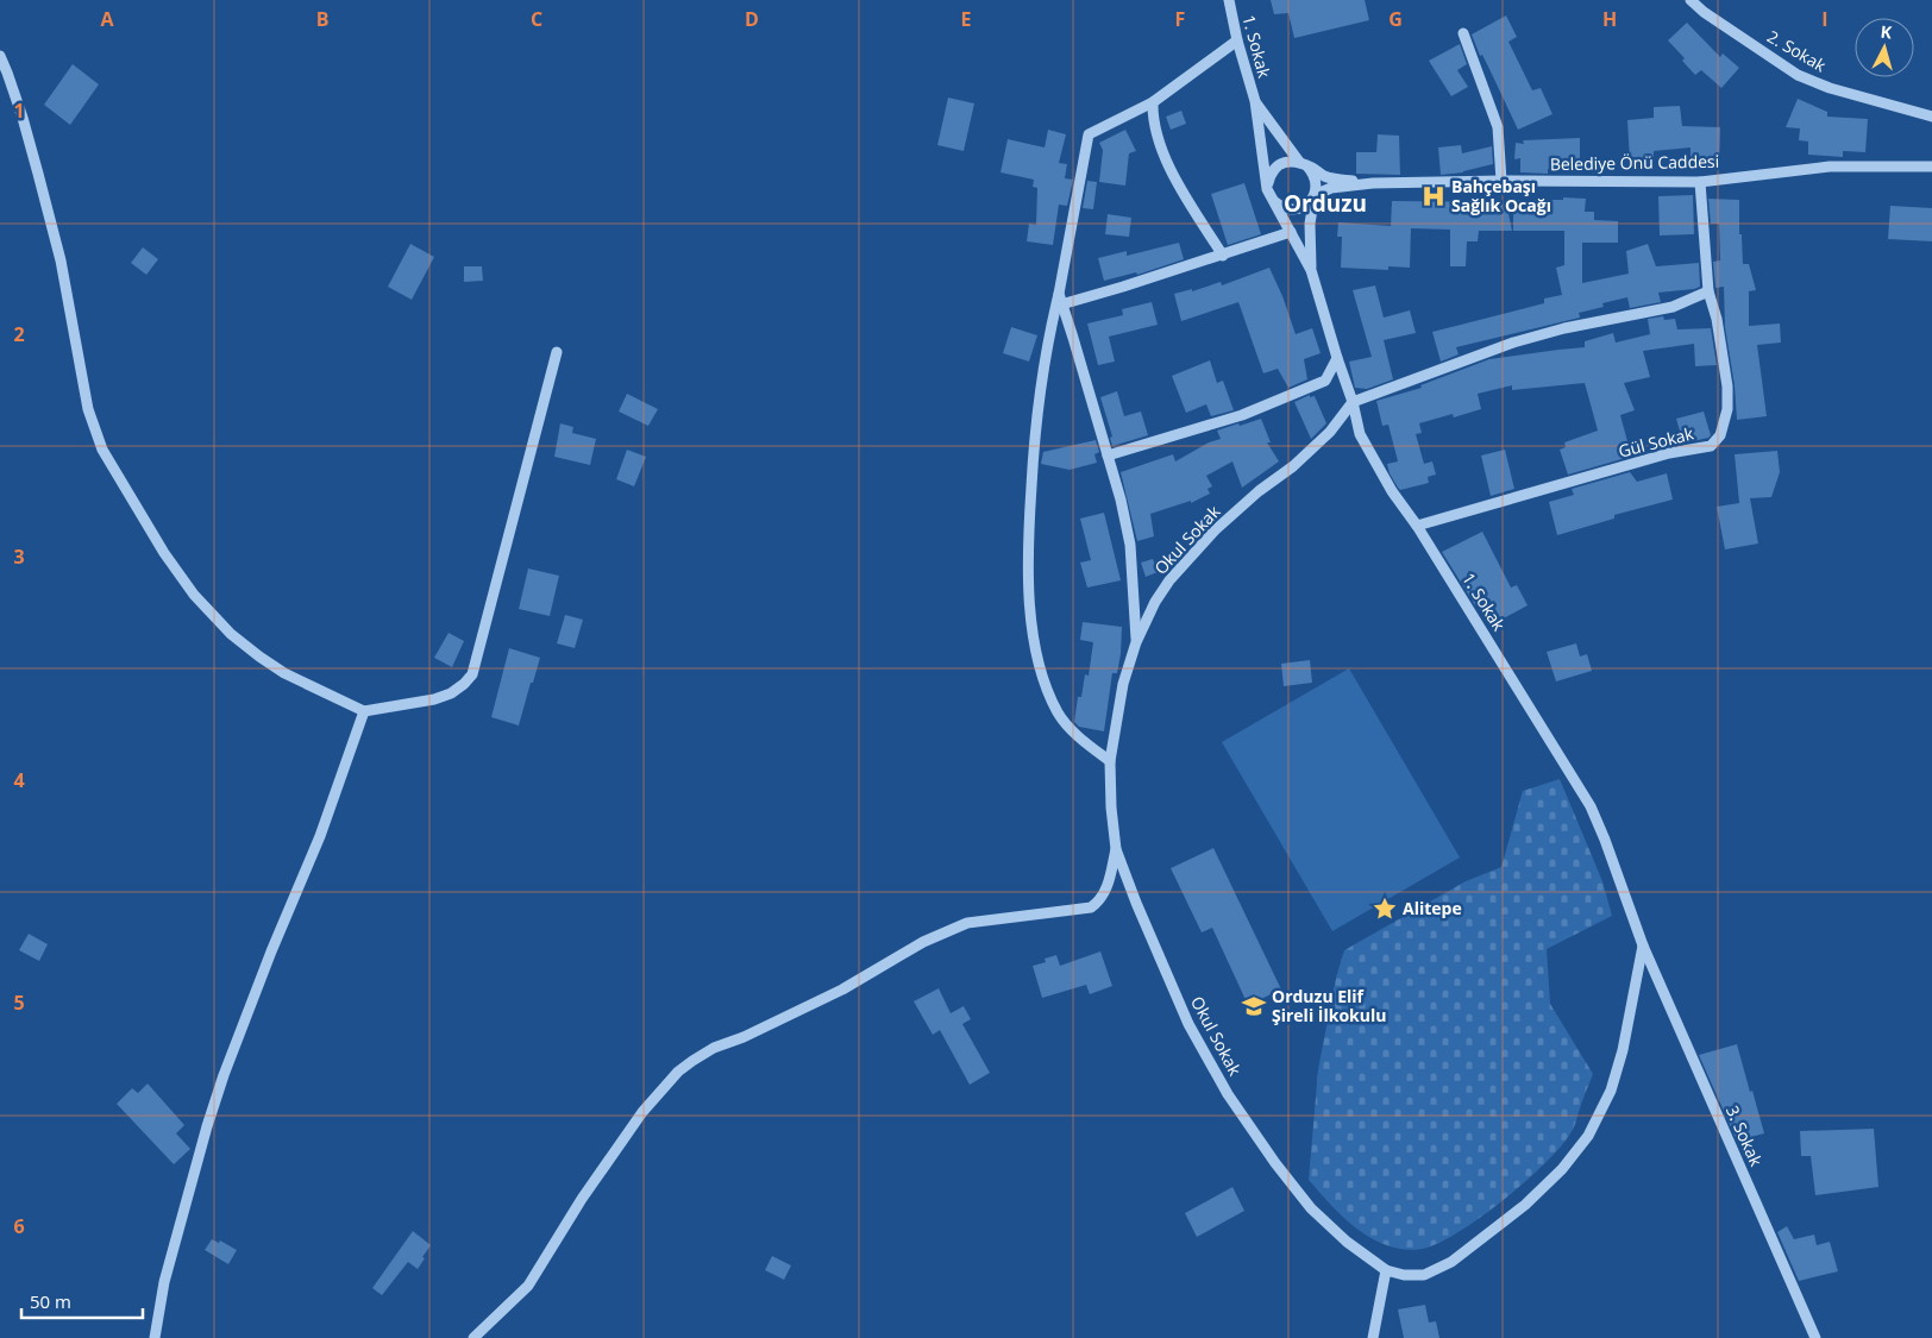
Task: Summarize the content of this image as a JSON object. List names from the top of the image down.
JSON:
{
  "streets": {
    "street": [
      "1. Sokak",
      "2. Sokak",
      "Belediye Önü Caddesi",
      "Gül Sokak",
      "Okul Sokak",
      "3. Sokak"
    ]
  },
  "crossings": [
    ["1. Sokak", "Gül Sokak"],
    ["1. Sokak", "Okul Sokak"],
    ["1. Sokak", "3. Sokak"],
    ["Belediye Önü Caddesi", "Gül Sokak"],
    ["Okul Sokak", "3. Sokak"]
  ],
  "districts": ["Orduzu"],
  "places": {
    "hospital": ["Bahçebaşı Sağlık Ocağı"],
    "place": ["Alitepe"],
    "school or university": ["Orduzu Elif Şireli İlkokulu"]
  },
  "scale_bar": "50 m",
  "north": "top",
  "grid": {
    "columns": [
      "A",
      "B",
      "C",
      "D",
      "E",
      "F",
      "G",
      "H",
      "I"
    ],
    "rows": [
      "1",
      "2",
      "3",
      "4",
      "5",
      "6"
    ]
  }
}
